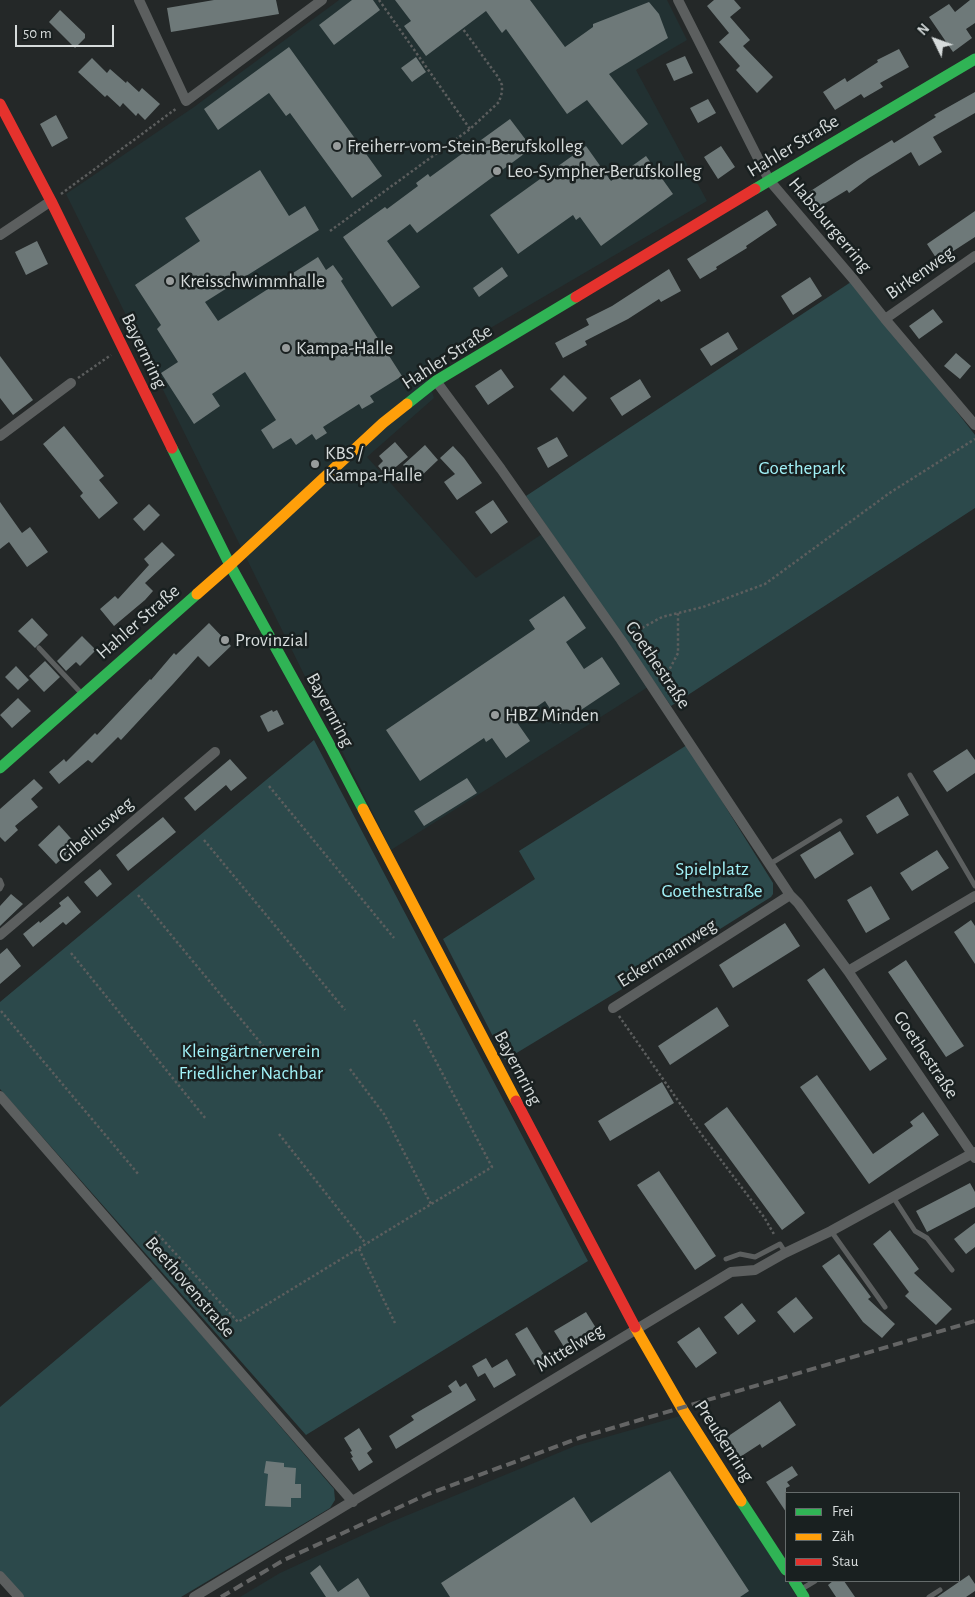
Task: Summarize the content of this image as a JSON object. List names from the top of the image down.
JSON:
{
  "streets": {
    "street": [
      "Hahler Straße",
      "Habsburgerring",
      "Birkenweg",
      "Bayernring",
      "Goethestraße",
      "Gibeliusweg",
      "Eckermannweg",
      "Beethovenstraße",
      "Mittelweg",
      "Preußenring"
    ]
  },
  "crossings": [
    ["Hahler Straße", "Habsburgerring"],
    ["Hahler Straße", "Bayernring"],
    ["Hahler Straße", "Goethestraße"],
    ["Habsburgerring", "Birkenweg"],
    ["Bayernring", "Mittelweg"],
    ["Bayernring", "Preußenring"],
    ["Goethestraße", "Eckermannweg"],
    ["Goethestraße", "Mittelweg"],
    ["Beethovenstraße", "Mittelweg"],
    ["Mittelweg", "Preußenring"]
  ],
  "parks": ["Goethepark", "Spielplatz Goethestraße", "Kleingärtnerverein Friedlicher Nachbar"],
  "places": [
    "Freiherr-vom-Stein-Berufskolleg",
    "Leo-Sympher-Berufskolleg",
    "Kreisschwimmhalle",
    "Kampa-Halle",
    "KBS / Kampa-Halle",
    "Provinzial",
    "HBZ Minden"
  ],
  "legend": ["Frei", "Zäh", "Stau"],
  "scale_bar": "50 m",
  "north": "top left"
}
